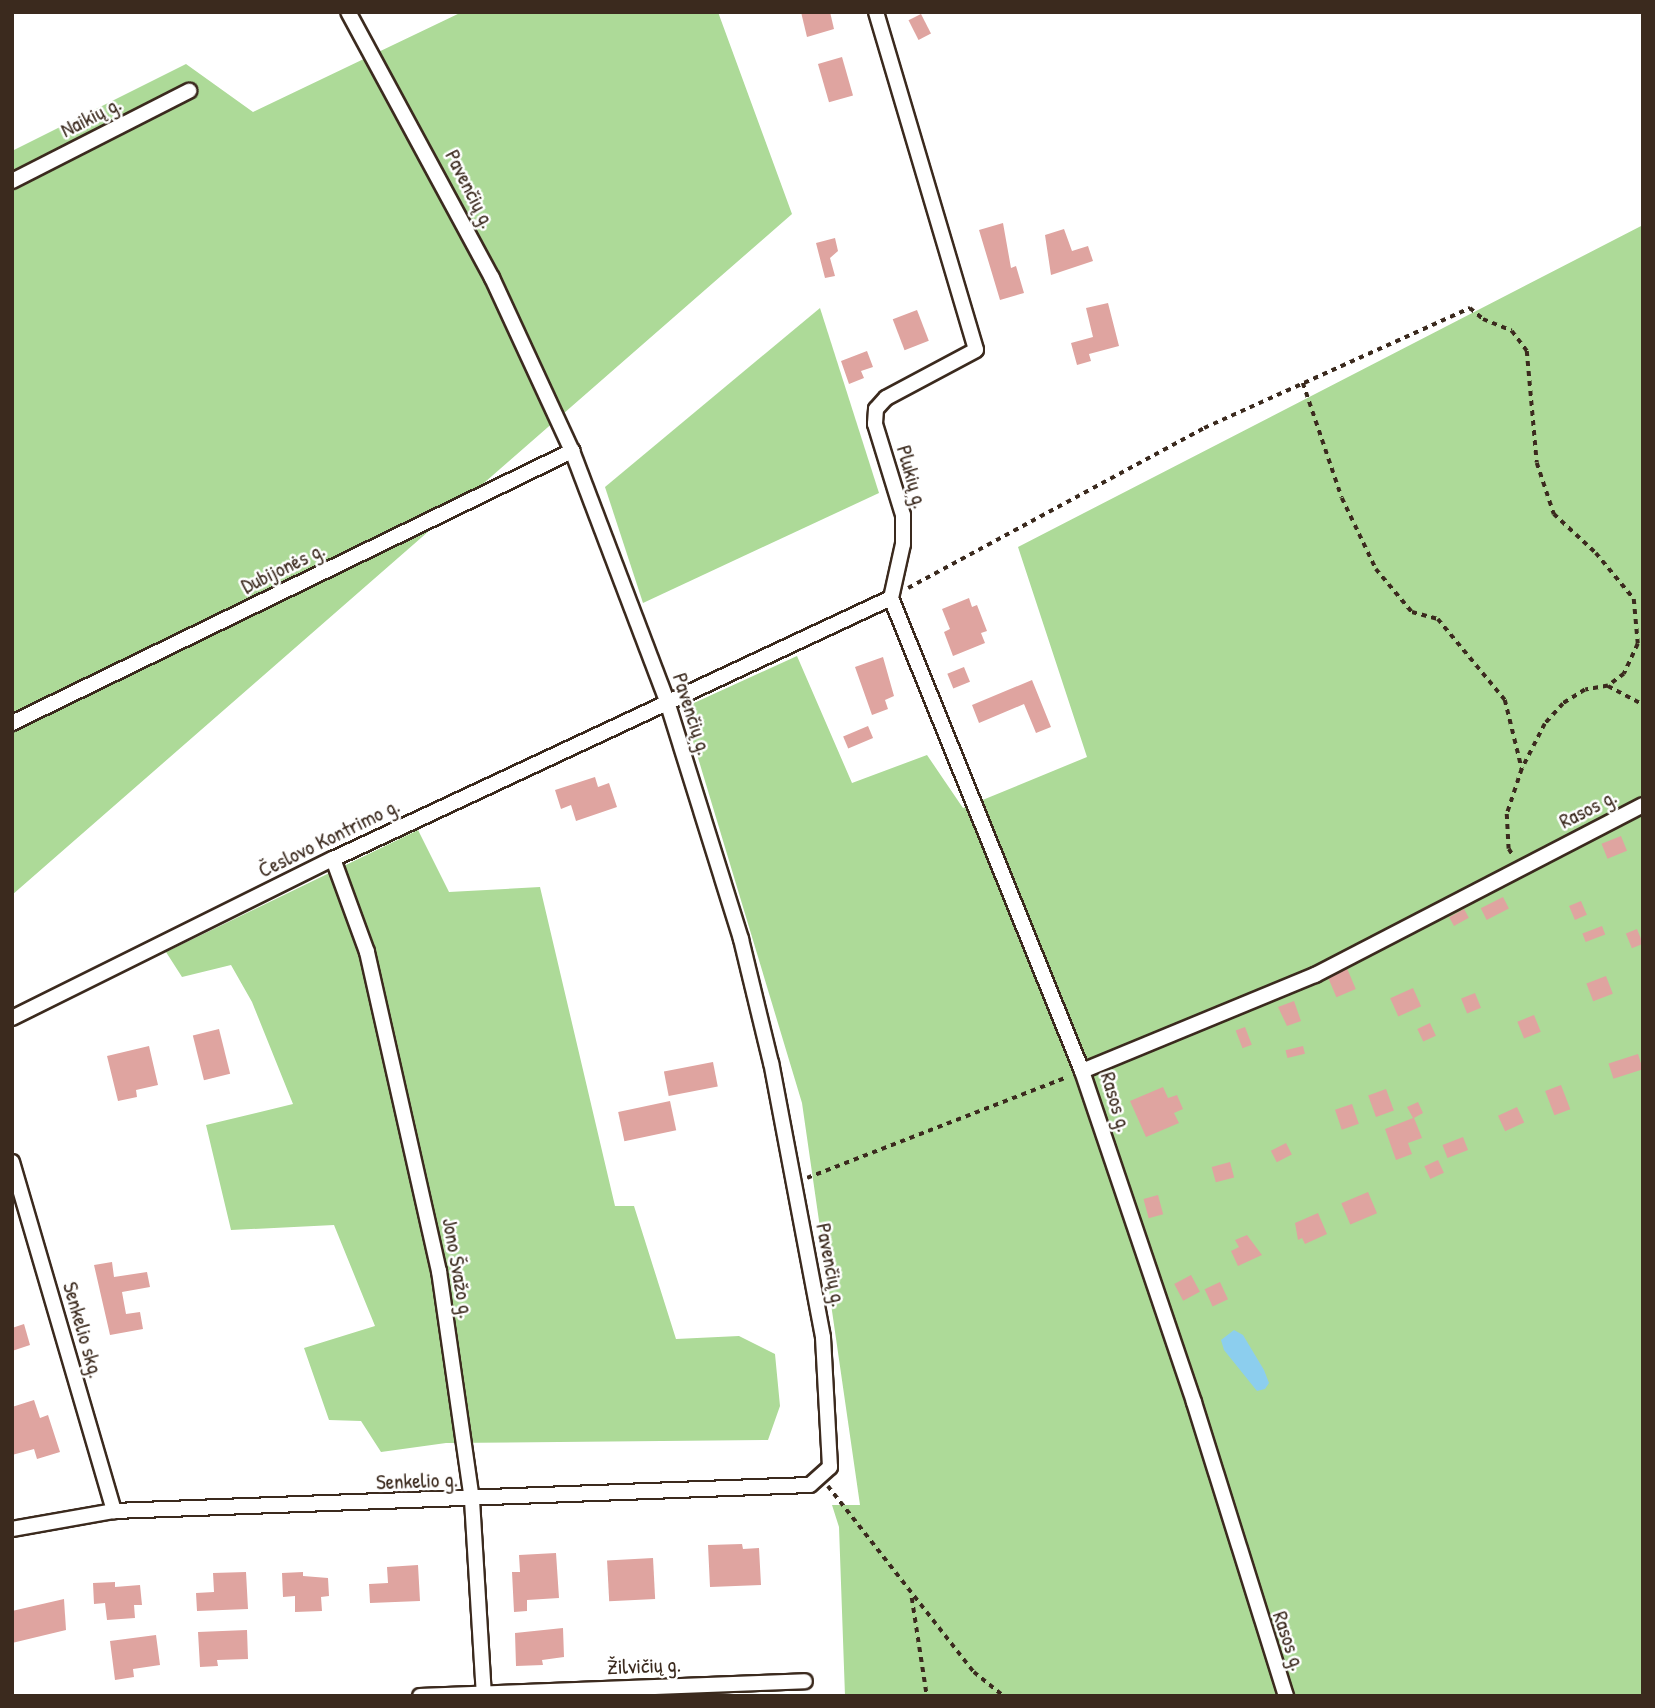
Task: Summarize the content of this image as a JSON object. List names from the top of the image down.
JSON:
{
  "streets": {
    "street": [
      "Naikių g.",
      "Pavenčių g.",
      "Plukių g.",
      "Dubijonės g.",
      "Rasos g.",
      "Česlovo Kontrimo g.",
      "Jono Švažo g.",
      "Senkelio skg.",
      "Senkelio g.",
      "Žilvičių g."
    ]
  },
  "crossings": [
    ["Pavenčių g.", "Dubijonės g."],
    ["Pavenčių g.", "Česlovo Kontrimo g."],
    ["Pavenčių g.", "Senkelio g."],
    ["Plukių g.", "Česlovo Kontrimo g."],
    ["Česlovo Kontrimo g.", "Jono Švažo g."],
    ["Jono Švažo g.", "Senkelio g."],
    ["Jono Švažo g.", "Žilvičių g."],
    ["Senkelio skg.", "Senkelio g."]
  ]
}
